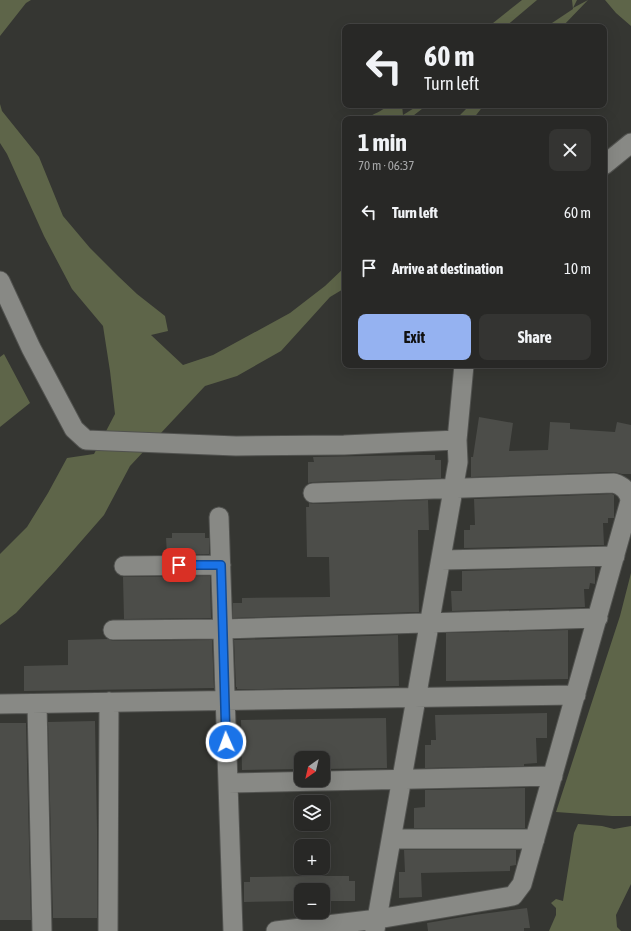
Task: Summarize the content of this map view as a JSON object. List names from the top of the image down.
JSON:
{
  "north": "bottom left",
  "page": {
    "turn": ["60 m", "Turn left"],
    "heading": ["1 min", "70 m · 06:37"],
    "list": [
      {
        "name": "Turn left",
        "value": "60 m"
      },
      {
        "name": "Arrive at destination",
        "value": "10 m"
      }
    ],
    "buttons": ["Exit", "Share"],
    "map_buttons": ["+", "−"]
  }
}
